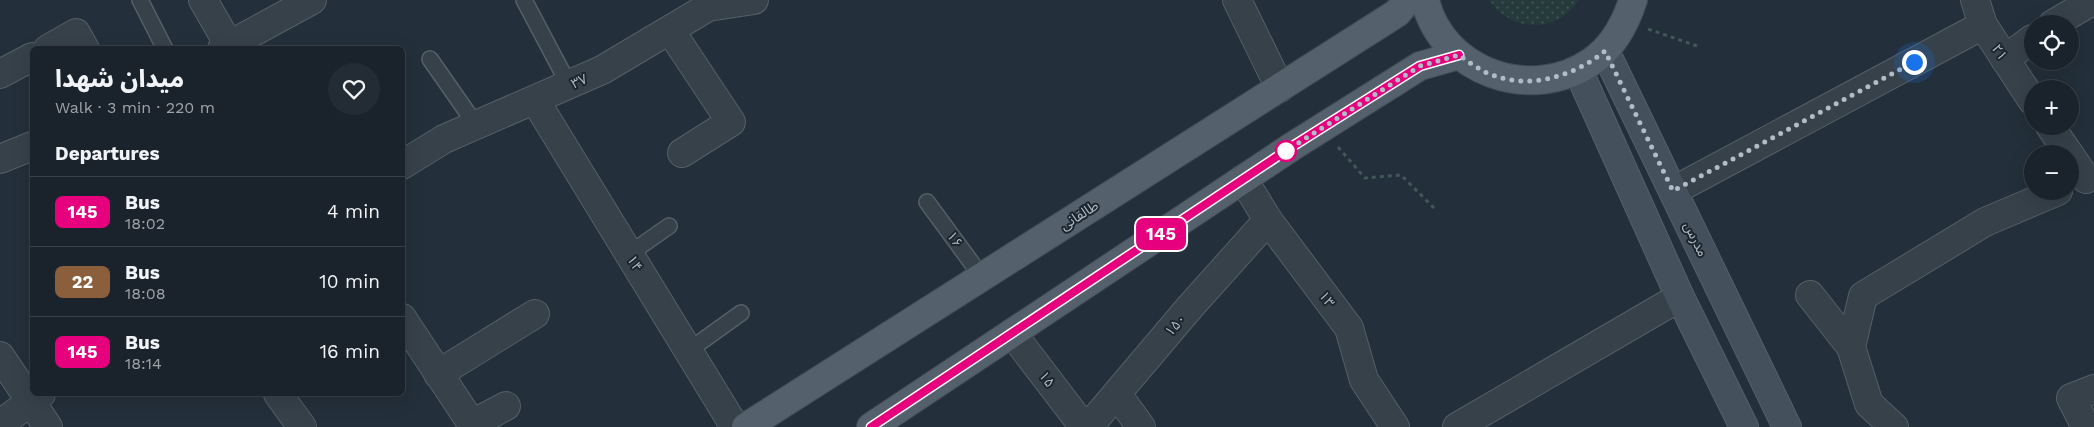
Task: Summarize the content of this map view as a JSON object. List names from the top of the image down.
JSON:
{
  "streets": {
    "main road": ["طالقانی", "مدرس"],
    "street": [
      "۲۱",
      "۳۷",
      "۱۴",
      "۱۳",
      "۱۵۰",
      "۱۵"
    ],
    "lane": ["۱۶"]
  },
  "crossings": [
    ["۳۷", "۱۴"],
    ["طالقانی", "۱۶"],
    ["۱۳", "۱۵۰"],
    ["۱۵۰", "۱۵"]
  ],
  "lines": ["bus line 145"],
  "page": {
    "on_map": "145",
    "map_buttons": ["+", "−"],
    "heading": [
      ["میدان شهدا", "Walk · 3 min · 220 m"],
      "Departures"
    ],
    "list": [
      {
        "mark": "145",
        "name": "Bus",
        "note": "18:02",
        "value": "4 min"
      },
      {
        "mark": "22",
        "name": "Bus",
        "note": "18:08",
        "value": "10 min"
      },
      {
        "mark": "145",
        "name": "Bus",
        "note": "18:14",
        "value": "16 min"
      }
    ]
  }
}
